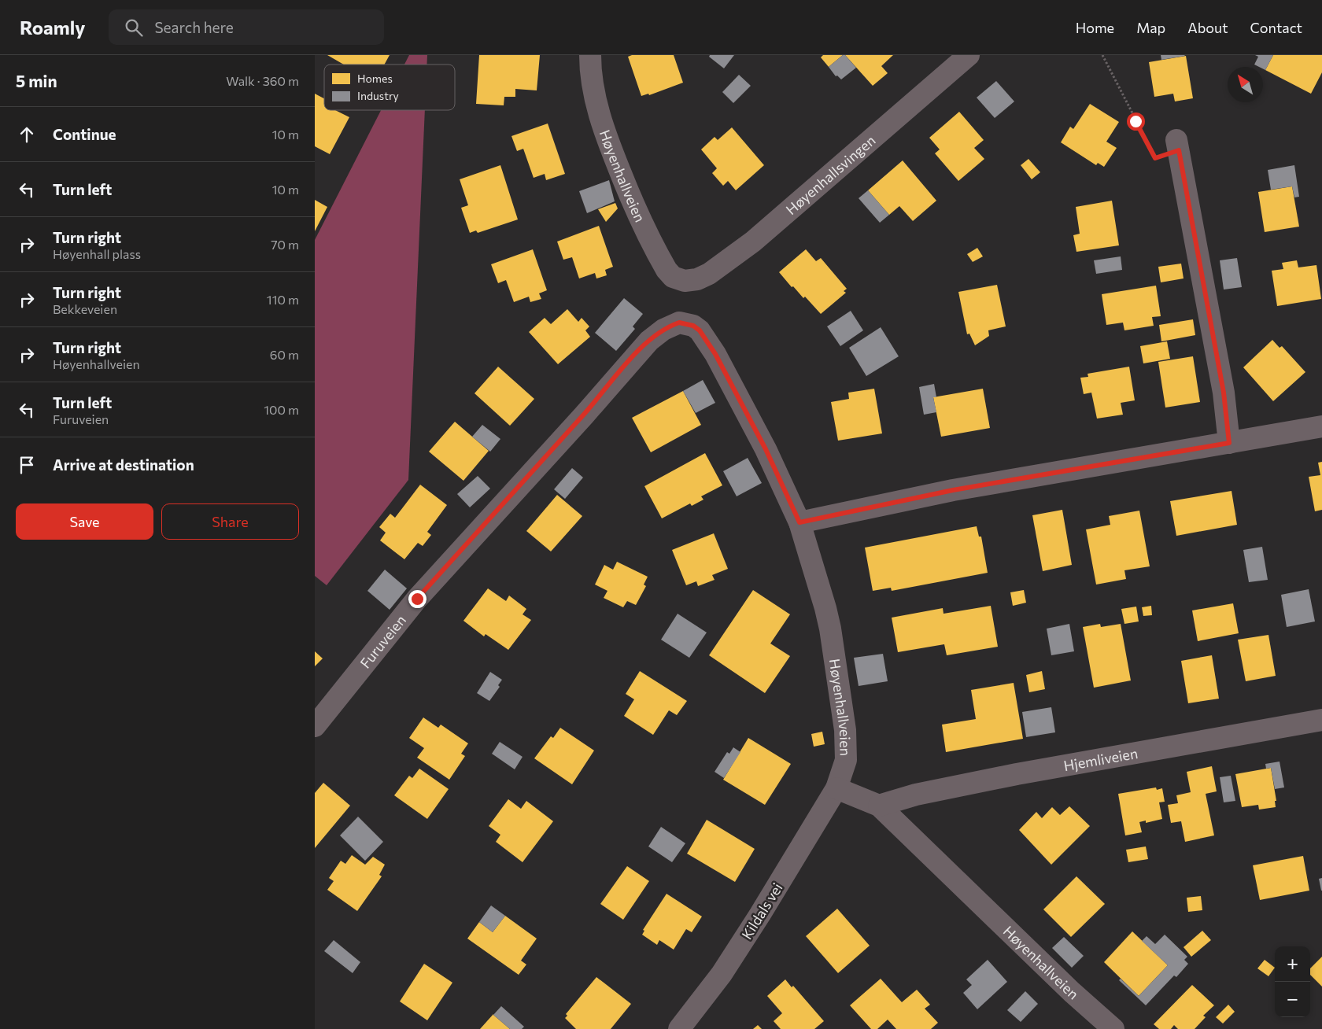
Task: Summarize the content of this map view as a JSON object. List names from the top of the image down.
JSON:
{
  "streets": {
    "street": [
      "Høyenhallsvingen",
      "Høyenhallveien",
      "Furuveien",
      "Hjemliveien",
      "Kildals vei"
    ]
  },
  "crossings": [
    ["Høyenhallsvingen", "Høyenhallveien"],
    ["Høyenhallveien", "Furuveien"],
    ["Høyenhallveien", "Hjemliveien"],
    ["Høyenhallveien", "Kildals vei"]
  ],
  "legend": ["Homes", "Industry"],
  "north": "top left",
  "page": {
    "header": "Roamly",
    "search": "Search here",
    "nav": [
      "Home",
      "Map",
      "About",
      "Contact"
    ],
    "heading": ["5 min", "Walk · 360 m"],
    "list": [
      ["Continue", "10 m"],
      ["Turn left", "10 m"],
      ["Turn right", "Høyenhall plass", "70 m"],
      ["Turn right", "Bekkeveien", "110 m"],
      ["Turn right", "Høyenhallveien", "60 m"],
      ["Turn left", "Furuveien", "100 m"],
      "Arrive at destination"
    ],
    "buttons": ["Save", "Share"],
    "map_buttons": ["+", "−"]
  }
}
